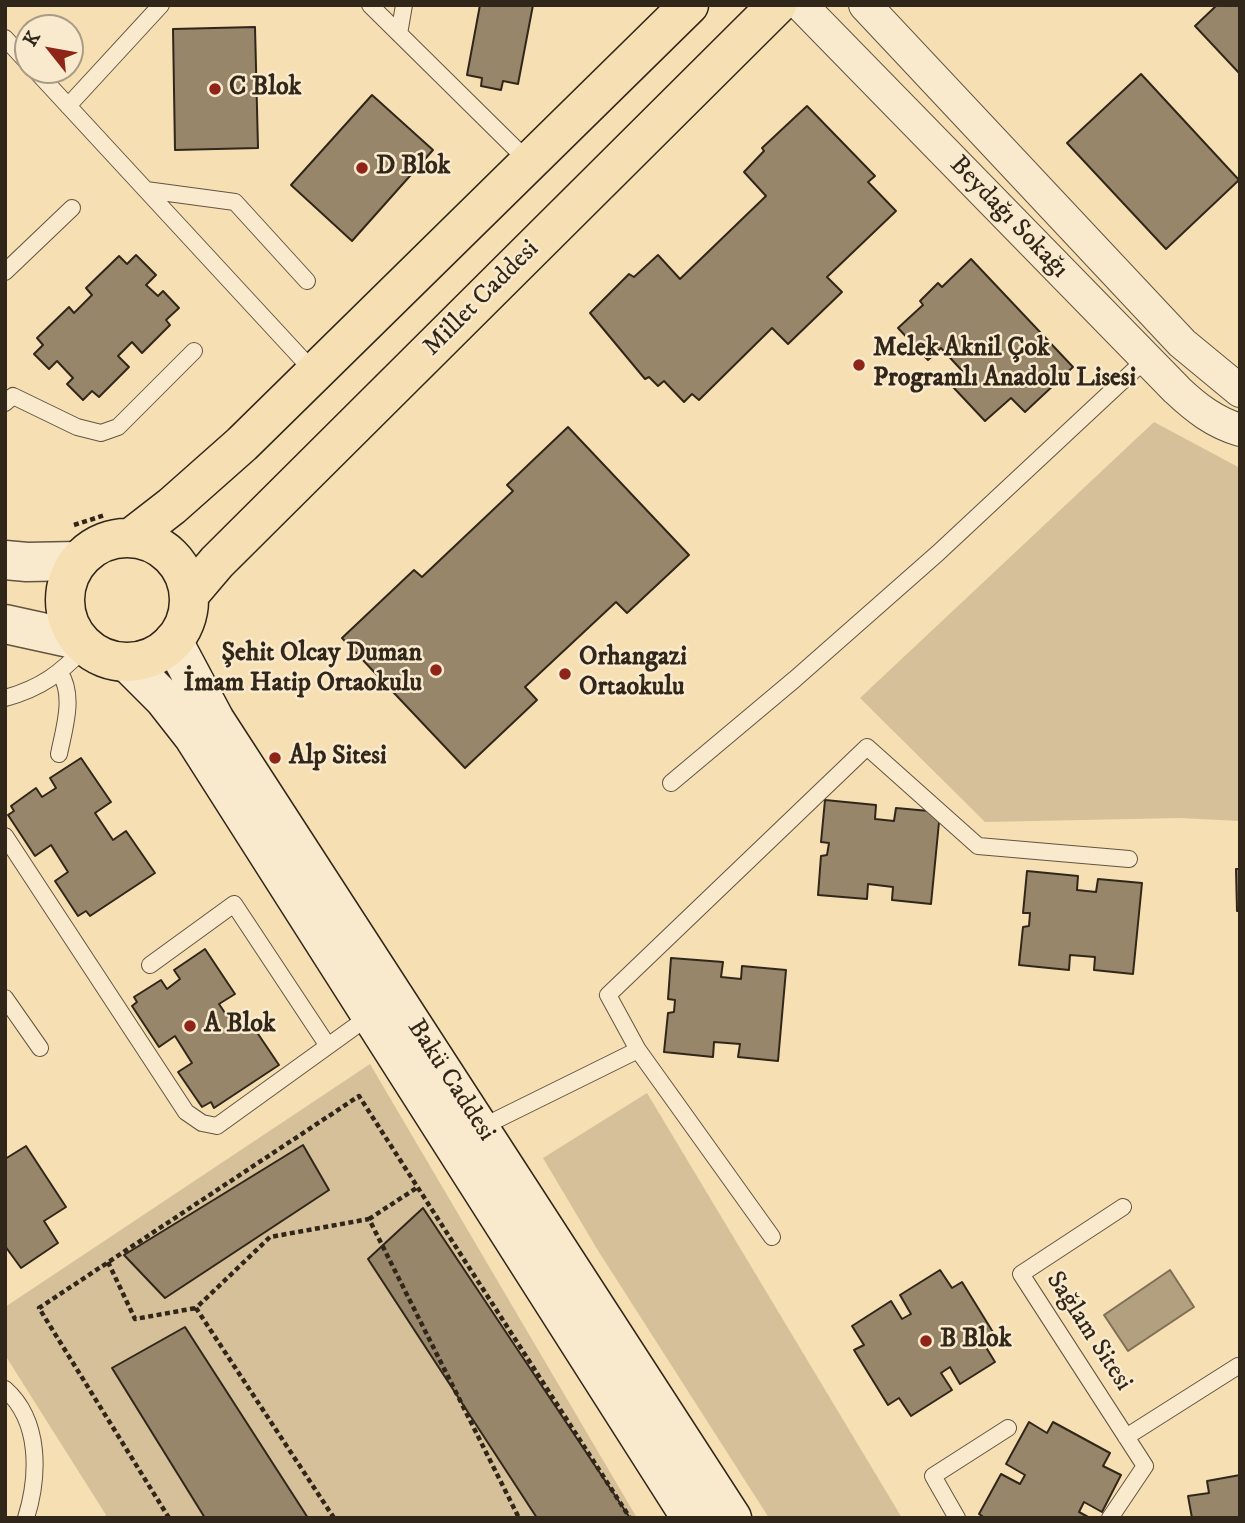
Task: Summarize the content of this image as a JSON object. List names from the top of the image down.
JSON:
{
  "streets": {
    "main road": ["Millet Caddesi", "Bakü Caddesi"],
    "street": ["Beydağı Sokağı"],
    "lane": ["Sağlam Sitesi"]
  },
  "crossings": [
    ["Millet Caddesi", "Bakü Caddesi"]
  ],
  "places": [
    "C Blok",
    "D Blok",
    "Melek Aknil Çok Programlı Anadolu Lisesi",
    "Şehit Olcay Duman İmam Hatip Ortaokulu",
    "Orhangazi Ortaokulu",
    "Alp Sitesi",
    "A Blok",
    "B Blok"
  ],
  "north": "top left"
}
